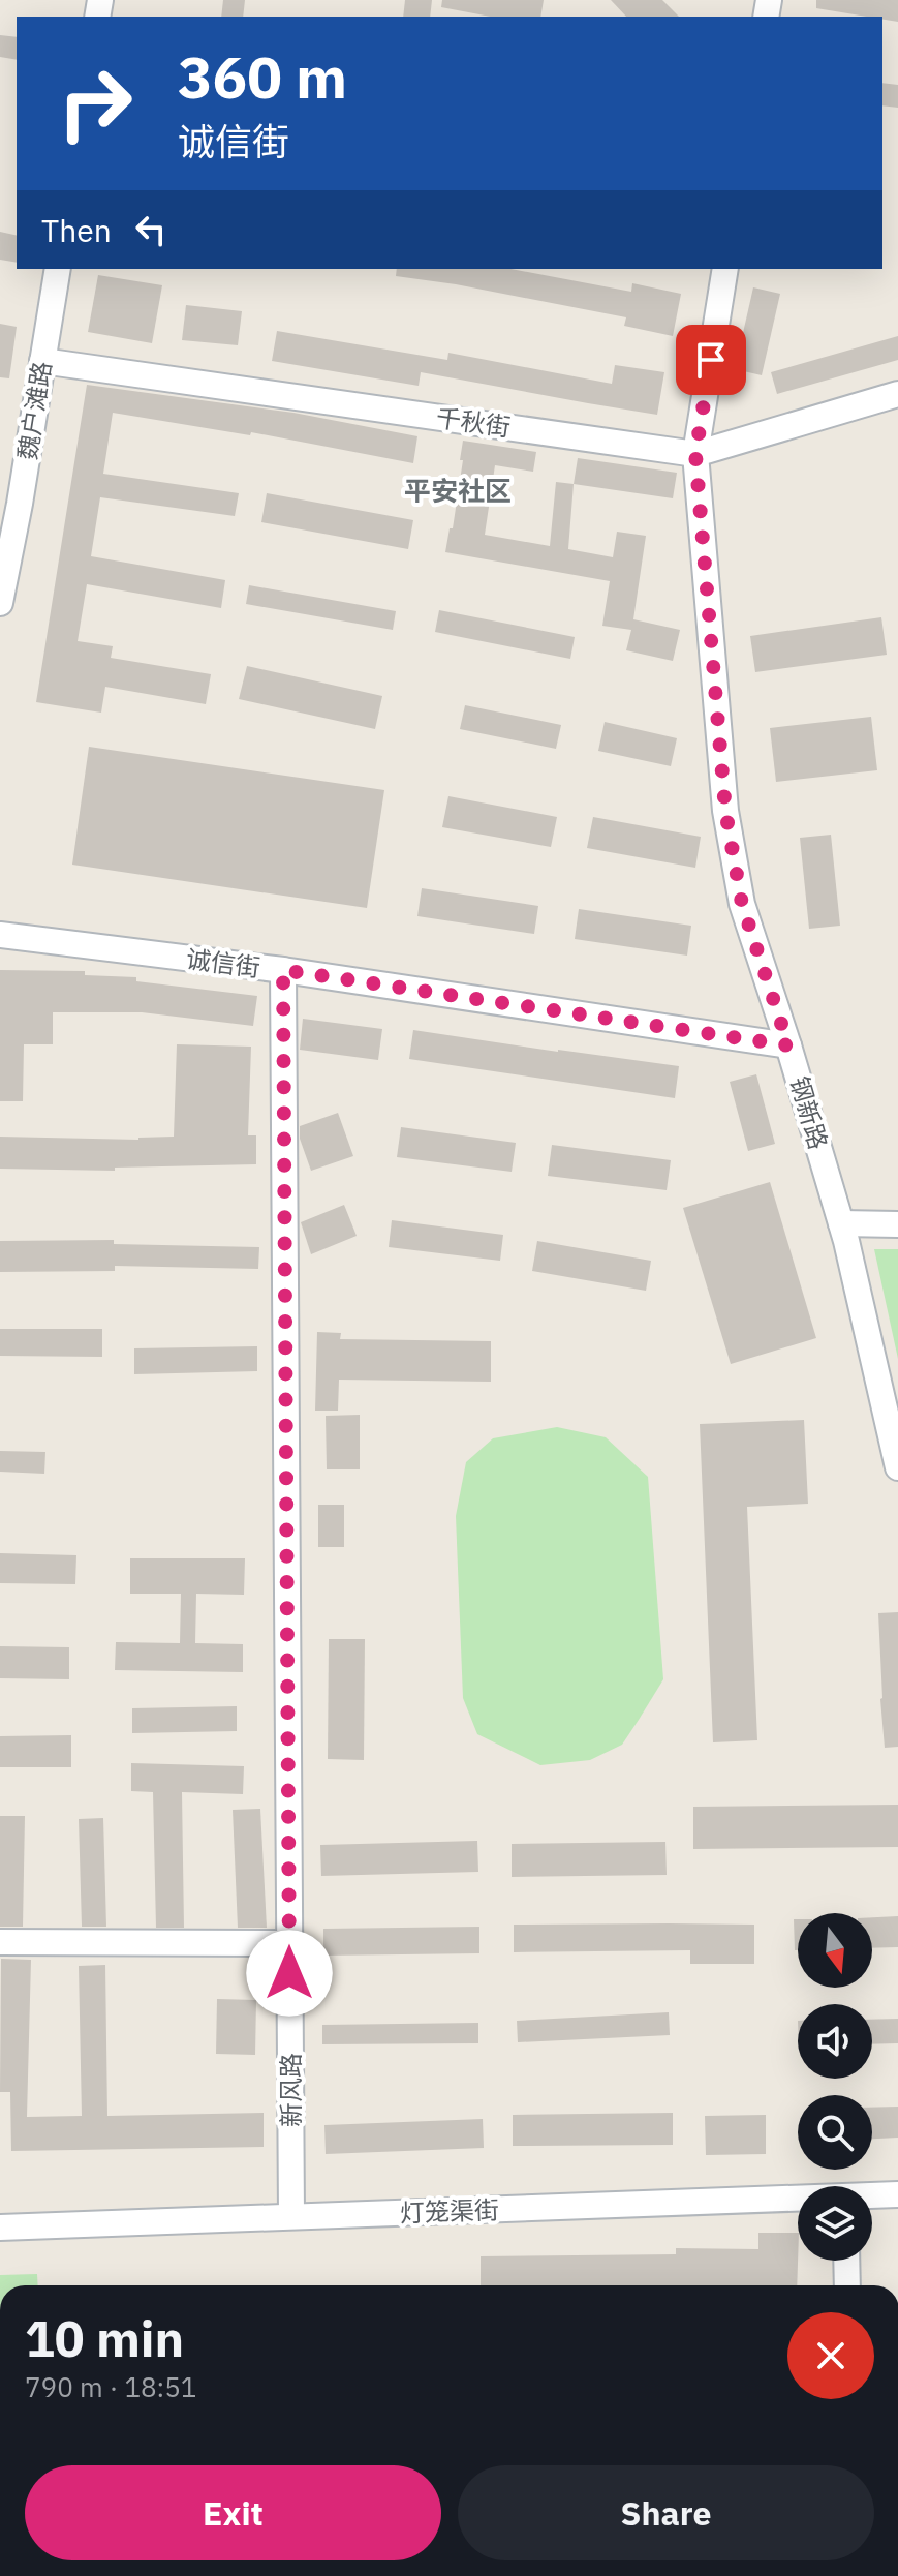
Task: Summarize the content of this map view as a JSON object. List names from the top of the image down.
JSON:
{
  "streets": {
    "street": [
      "魏户滩路",
      "千秋街",
      "诚信街",
      "钢新路",
      "新风路",
      "灯笼渠街"
    ]
  },
  "crossings": [
    ["魏户滩路", "千秋街"],
    ["千秋街", "钢新路"],
    ["诚信街", "钢新路"],
    ["诚信街", "新风路"],
    ["新风路", "灯笼渠街"]
  ],
  "districts": ["平安社区"],
  "north": "bottom",
  "page": {
    "turn": ["360 m", "诚信街"],
    "then": "Then",
    "heading": ["10 min", "790 m · 18:51"],
    "buttons": ["Exit", "Share"]
  }
}
